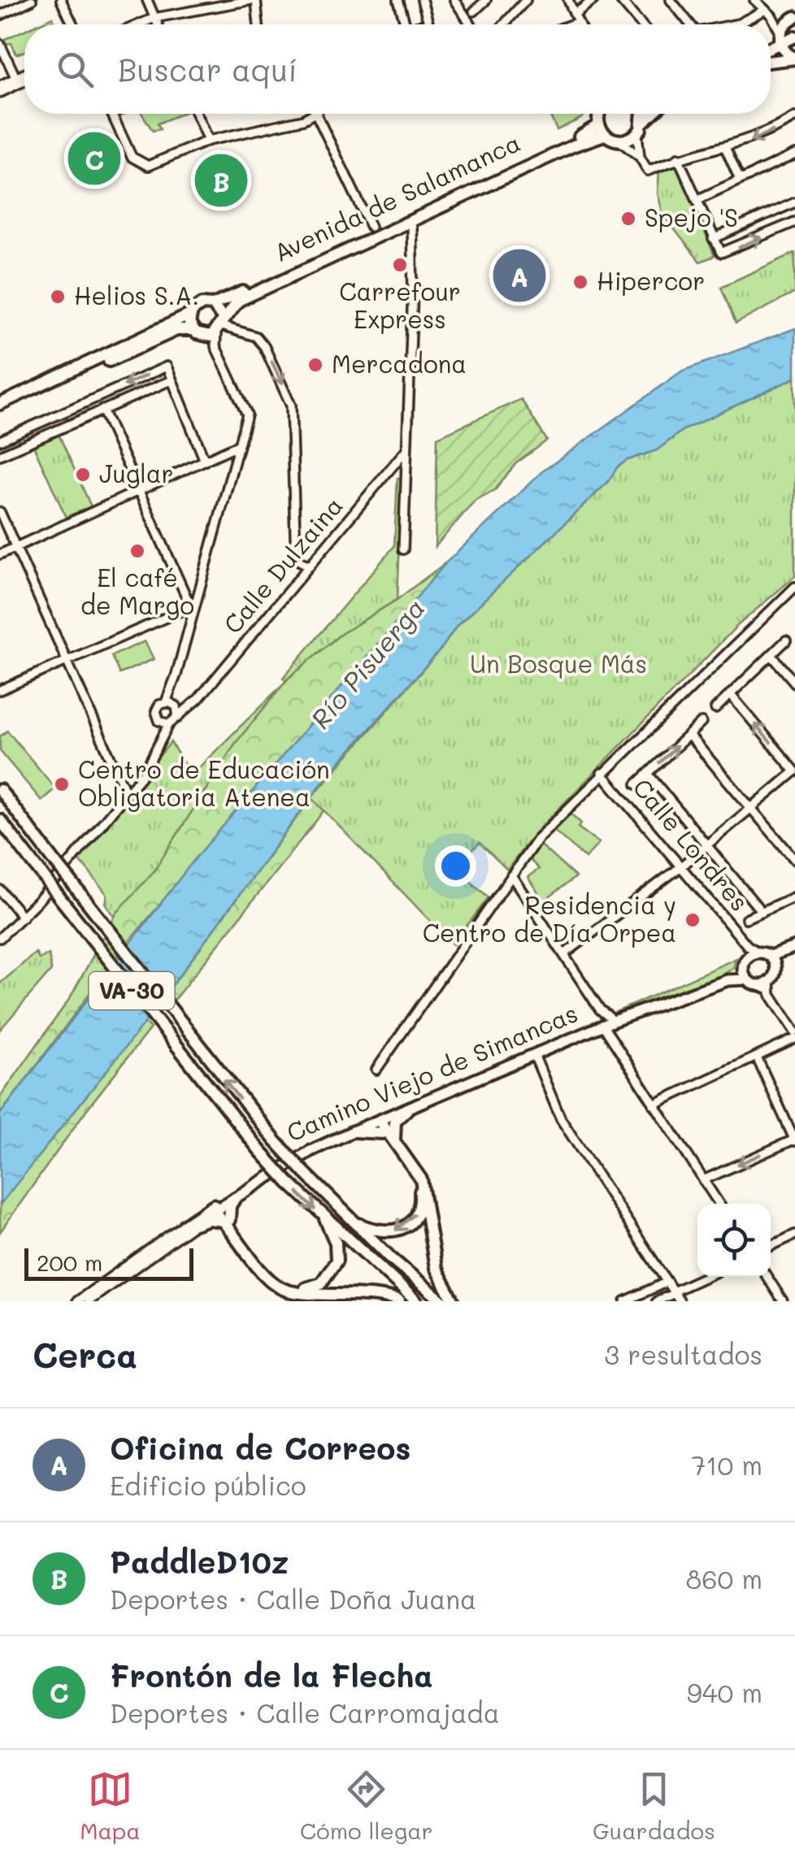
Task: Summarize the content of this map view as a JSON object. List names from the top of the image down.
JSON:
{
  "streets": {
    "highway": ["Avenida de Salamanca", "VA-30"],
    "main road": ["Camino Viejo de Simancas"],
    "street": ["Calle Dulzaina", "Calle Londres"]
  },
  "crossings": [
    ["Calle Londres", "Camino Viejo de Simancas"]
  ],
  "water": ["Río Pisuerga"],
  "parks": ["Un Bosque Más"],
  "places": [
    "Spejo 'S",
    "Carrefour Express",
    "Hipercor",
    "Helios S.A.",
    "Mercadona",
    "Juglar",
    "El café de Margo",
    "Centro de Educación Obligatoria Atenea",
    "Residencia y Centro de Día Orpea"
  ],
  "scale_bar": "200 m",
  "page": {
    "search": "Buscar aquí",
    "pins": ["C", "B", "A"],
    "scale": "200 m",
    "heading": ["Cerca", "3 resultados"],
    "list": [
      {
        "mark": "A",
        "name": "Oficina de Correos",
        "note": "Edificio público",
        "value": "710 m"
      },
      {
        "mark": "B",
        "name": "PaddleD10z",
        "note": "Deportes · Calle Doña Juana",
        "value": "860 m"
      },
      {
        "mark": "C",
        "name": "Frontón de la Flecha",
        "note": "Deportes · Calle Carromajada",
        "value": "940 m"
      }
    ],
    "nav": ["Mapa", "Cómo llegar", "Guardados"]
  }
}
